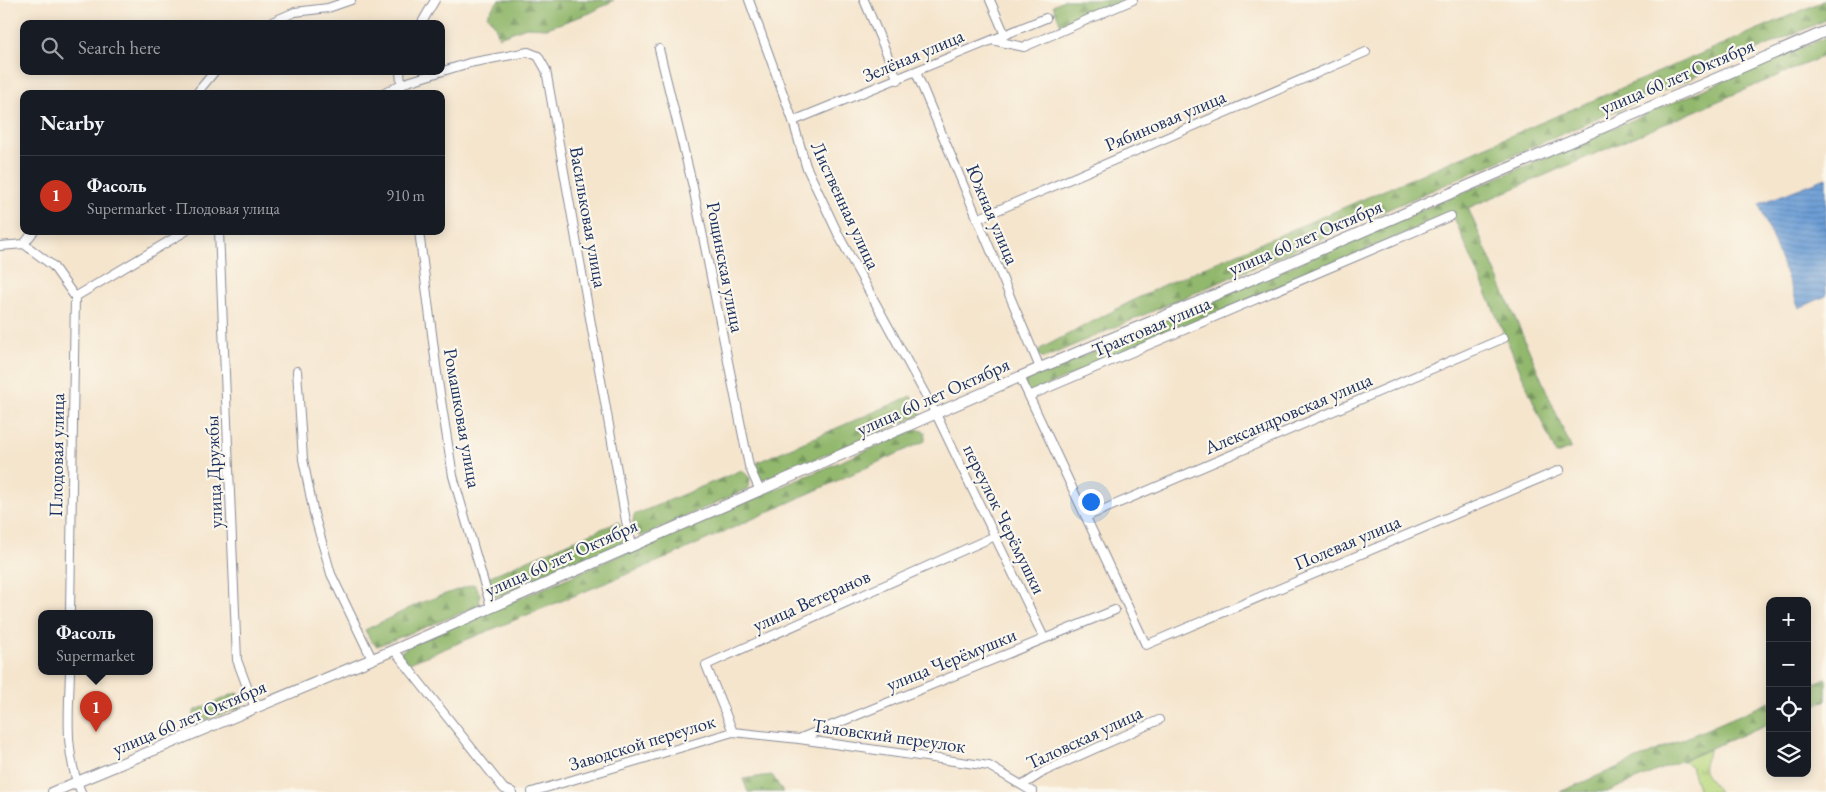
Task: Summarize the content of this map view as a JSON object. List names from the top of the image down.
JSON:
{
  "streets": {
    "street": [
      "Зелёная улица",
      "улица 60 лет Октября",
      "Рябиновая улица",
      "Лиственная улица",
      "Южная улица",
      "Васильковая улица",
      "Рощинская улица",
      "Трактовая улица",
      "Александровская улица",
      "Ромашковая улица",
      "Плодовая улица",
      "улица Дружбы",
      "переулок Черёмушки",
      "Полевая улица",
      "улица Ветеранов",
      "улица Черёмушки",
      "Таловский переулок",
      "Таловская улица",
      "Заводской переулок"
    ]
  },
  "crossings": [
    ["Зелёная улица", "Лиственная улица"],
    ["Зелёная улица", "Южная улица"],
    ["улица 60 лет Октября", "Лиственная улица"],
    ["улица 60 лет Октября", "Южная улица"],
    ["улица 60 лет Октября", "Васильковая улица"],
    ["улица 60 лет Октября", "Рощинская улица"],
    ["улица 60 лет Октября", "Ромашковая улица"],
    ["улица 60 лет Октября", "улица Дружбы"],
    ["улица 60 лет Октября", "переулок Черёмушки"],
    ["Рябиновая улица", "Южная улица"],
    ["Лиственная улица", "переулок Черёмушки"],
    ["Александровская улица", "Полевая улица"],
    ["переулок Черёмушки", "улица Ветеранов"],
    ["переулок Черёмушки", "улица Черёмушки"],
    ["улица Ветеранов", "Таловский переулок"],
    ["улица Ветеранов", "Заводской переулок"],
    ["улица Черёмушки", "Таловский переулок"],
    ["Таловский переулок", "Таловская улица"],
    ["Таловский переулок", "Заводской переулок"]
  ],
  "page": {
    "search": "Search here",
    "heading": "Nearby",
    "list": [
      {
        "mark": "1",
        "name": "Фасоль",
        "note": "Supermarket · Плодовая улица",
        "value": "910 m"
      }
    ],
    "map_buttons": ["+", "−"],
    "popup": ["Фасоль", "Supermarket"],
    "pins": "1"
  }
}
